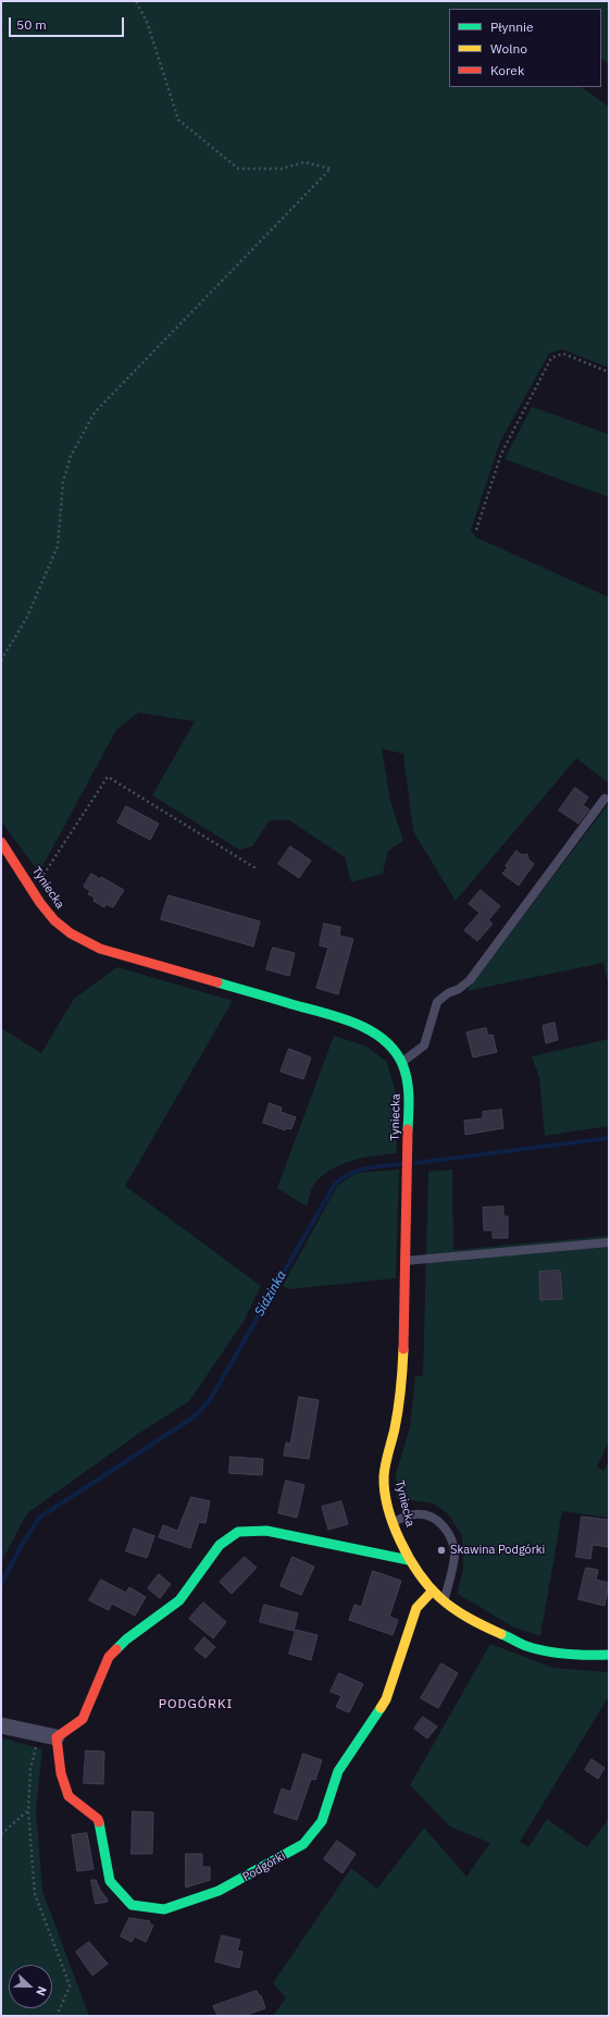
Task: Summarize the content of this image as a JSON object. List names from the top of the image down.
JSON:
{
  "streets": {
    "street": ["Tyniecka", "Podgórki"]
  },
  "crossings": [
    ["Tyniecka", "Podgórki"]
  ],
  "districts": ["PODGÓRKI"],
  "water": ["Sidzinka"],
  "places": ["Skawina Podgórki"],
  "legend": ["Płynnie", "Wolno", "Korek"],
  "scale_bar": "50 m",
  "north": "right"
}
